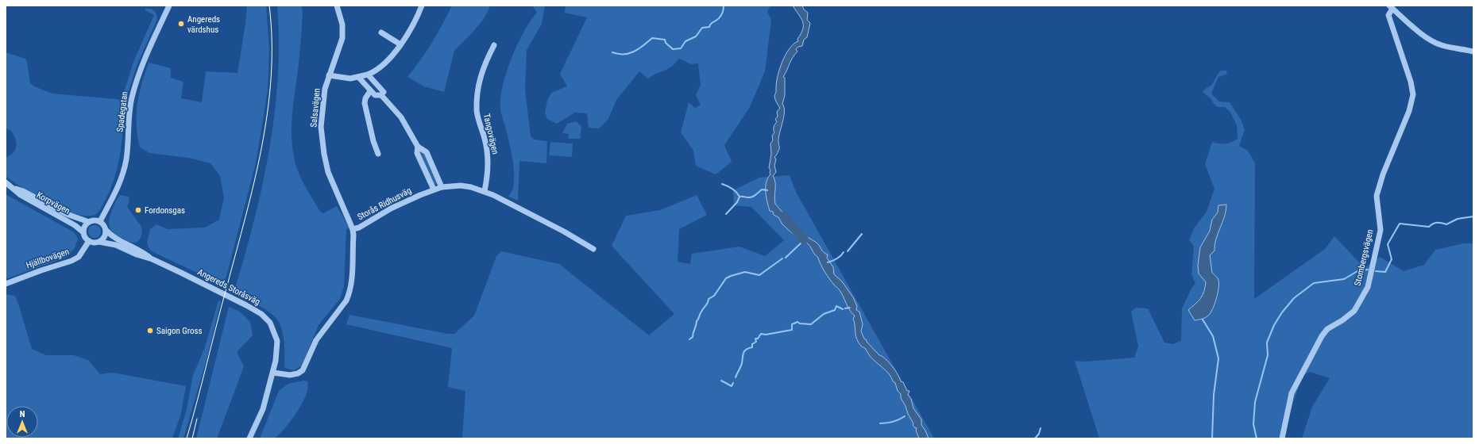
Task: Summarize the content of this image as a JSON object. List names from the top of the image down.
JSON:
{
  "streets": {
    "street": [
      "Salsavägen",
      "Spadegatan",
      "Tangovägen",
      "Korpvägen",
      "Storås Ridhusväg",
      "Stombergsvägen",
      "Hjällbovägen",
      "Angereds Storåsväg"
    ]
  },
  "crossings": [
    ["Salsavägen", "Storås Ridhusväg"],
    ["Spadegatan", "Korpvägen"],
    ["Spadegatan", "Hjällbovägen"],
    ["Spadegatan", "Angereds Storåsväg"],
    ["Tangovägen", "Storås Ridhusväg"],
    ["Korpvägen", "Hjällbovägen"],
    ["Korpvägen", "Angereds Storåsväg"],
    ["Storås Ridhusväg", "Angereds Storåsväg"],
    ["Hjällbovägen", "Angereds Storåsväg"]
  ],
  "places": ["Angereds värdshus", "Fordonsgas", "Saigon Gross"],
  "north": "top"
}
